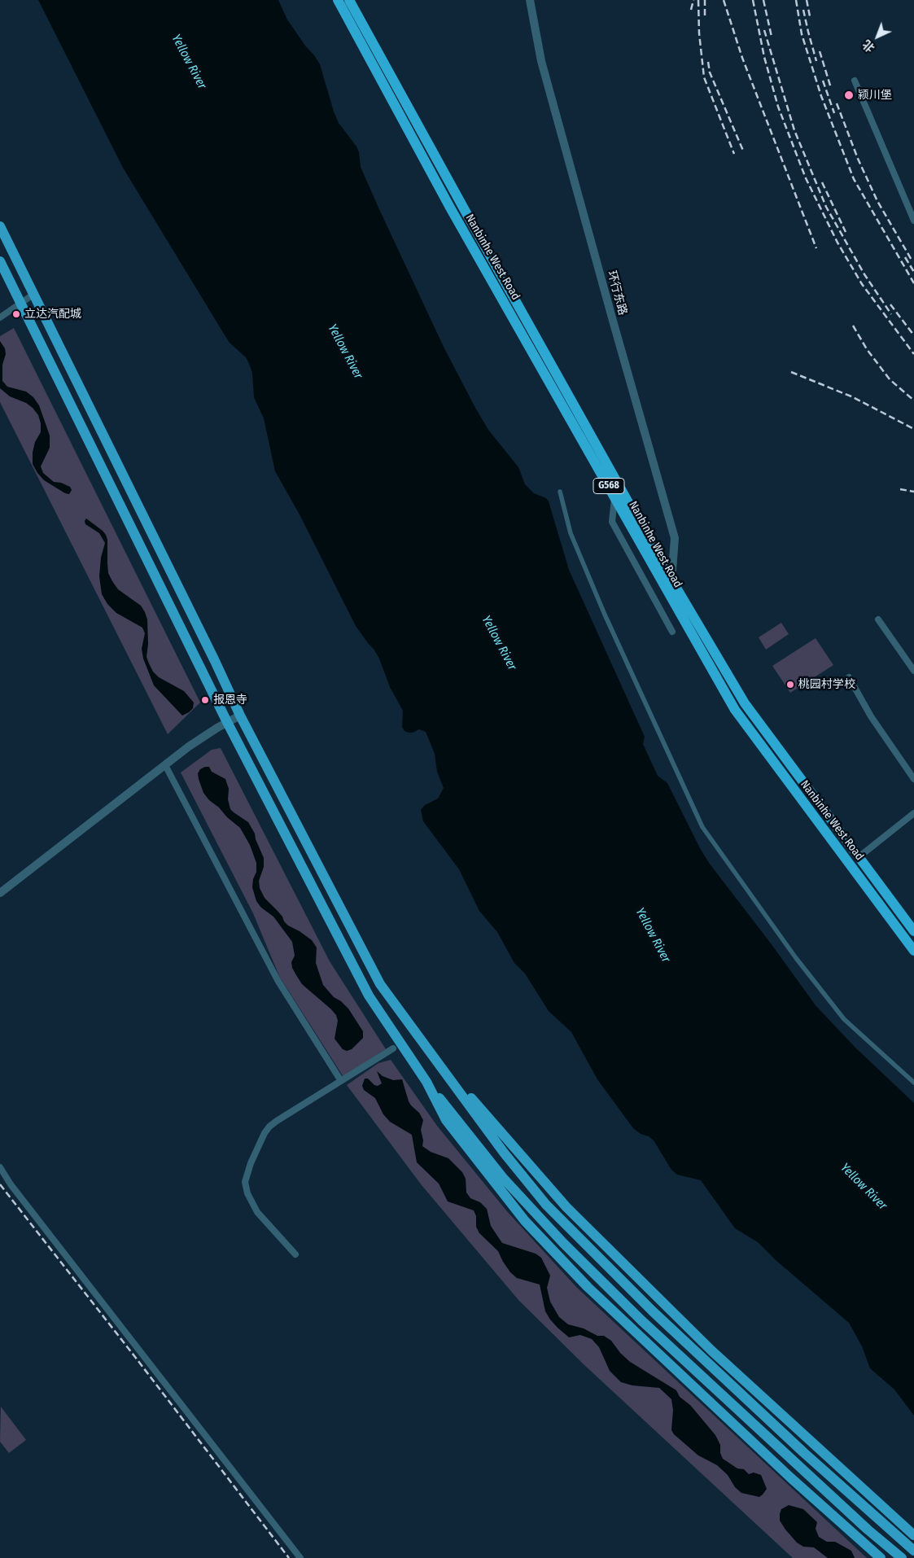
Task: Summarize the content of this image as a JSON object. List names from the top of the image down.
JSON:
{
  "streets": {
    "highway": ["Nanbinhe West Road", "G568"],
    "street": ["环行东路"]
  },
  "crossings": [
    ["Nanbinhe West Road", "环行东路"]
  ],
  "water": ["Yellow River"],
  "places": [
    "颍川堡",
    "立达汽配城",
    "桃园村学校",
    "报恩寺"
  ],
  "north": "bottom left"
}
